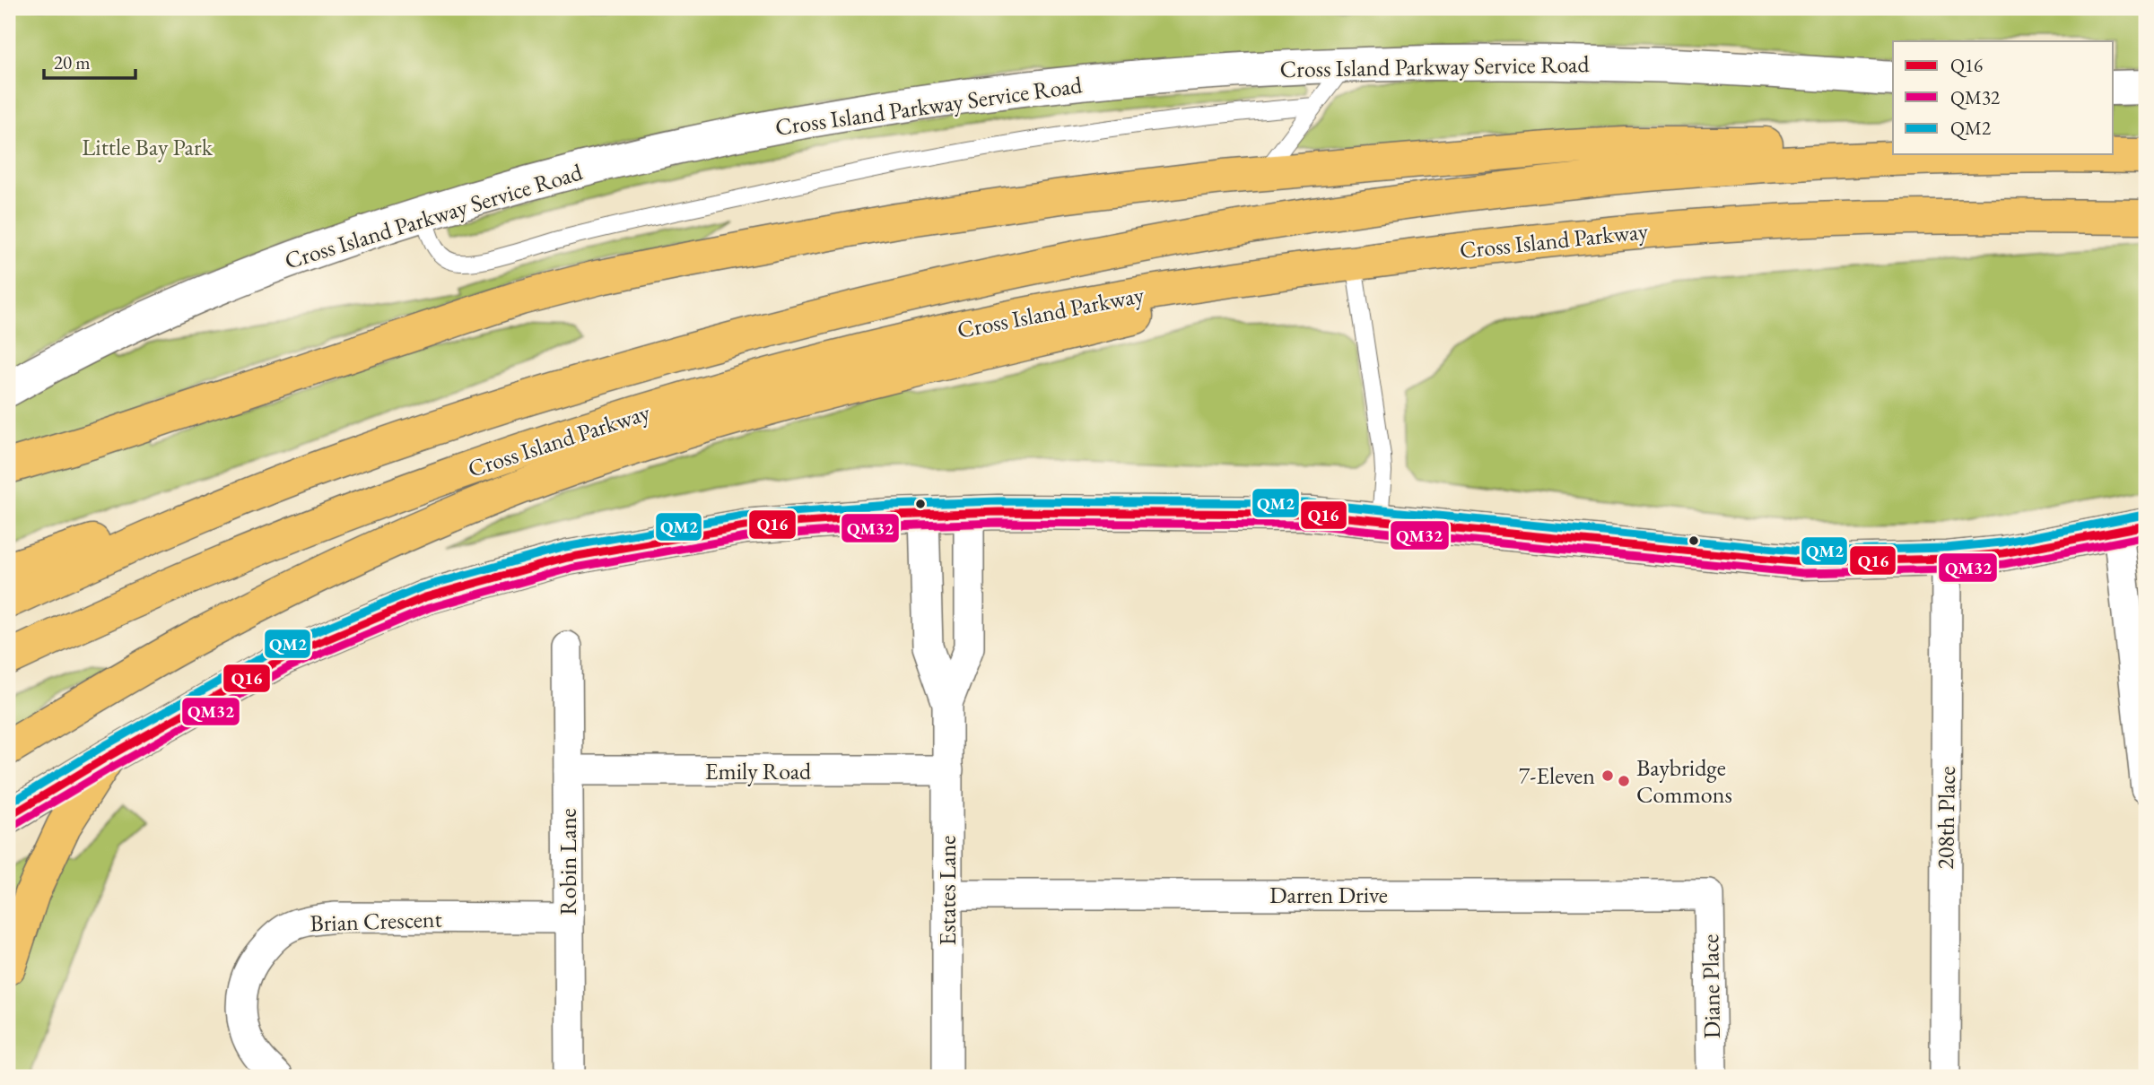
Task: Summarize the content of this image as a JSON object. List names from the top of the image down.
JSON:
{
  "streets": {
    "highway": ["Cross Island Parkway"],
    "street": [
      "Cross Island Parkway Service Road",
      "Emily Road",
      "208th Place",
      "Robin Lane",
      "Estates Lane",
      "Darren Drive",
      "Brian Crescent",
      "Diane Place"
    ]
  },
  "crossings": [
    ["Emily Road", "Robin Lane"],
    ["Emily Road", "Estates Lane"],
    ["Robin Lane", "Brian Crescent"],
    ["Estates Lane", "Darren Drive"],
    ["Darren Drive", "Diane Place"]
  ],
  "parks": ["Little Bay Park"],
  "places": ["7-Eleven", "Baybridge Commons"],
  "lines": ["transit line QM2", "transit line Q16", "transit line QM32"],
  "legend": ["Q16", "QM32", "QM2"],
  "scale_bar": "20 m"
}
